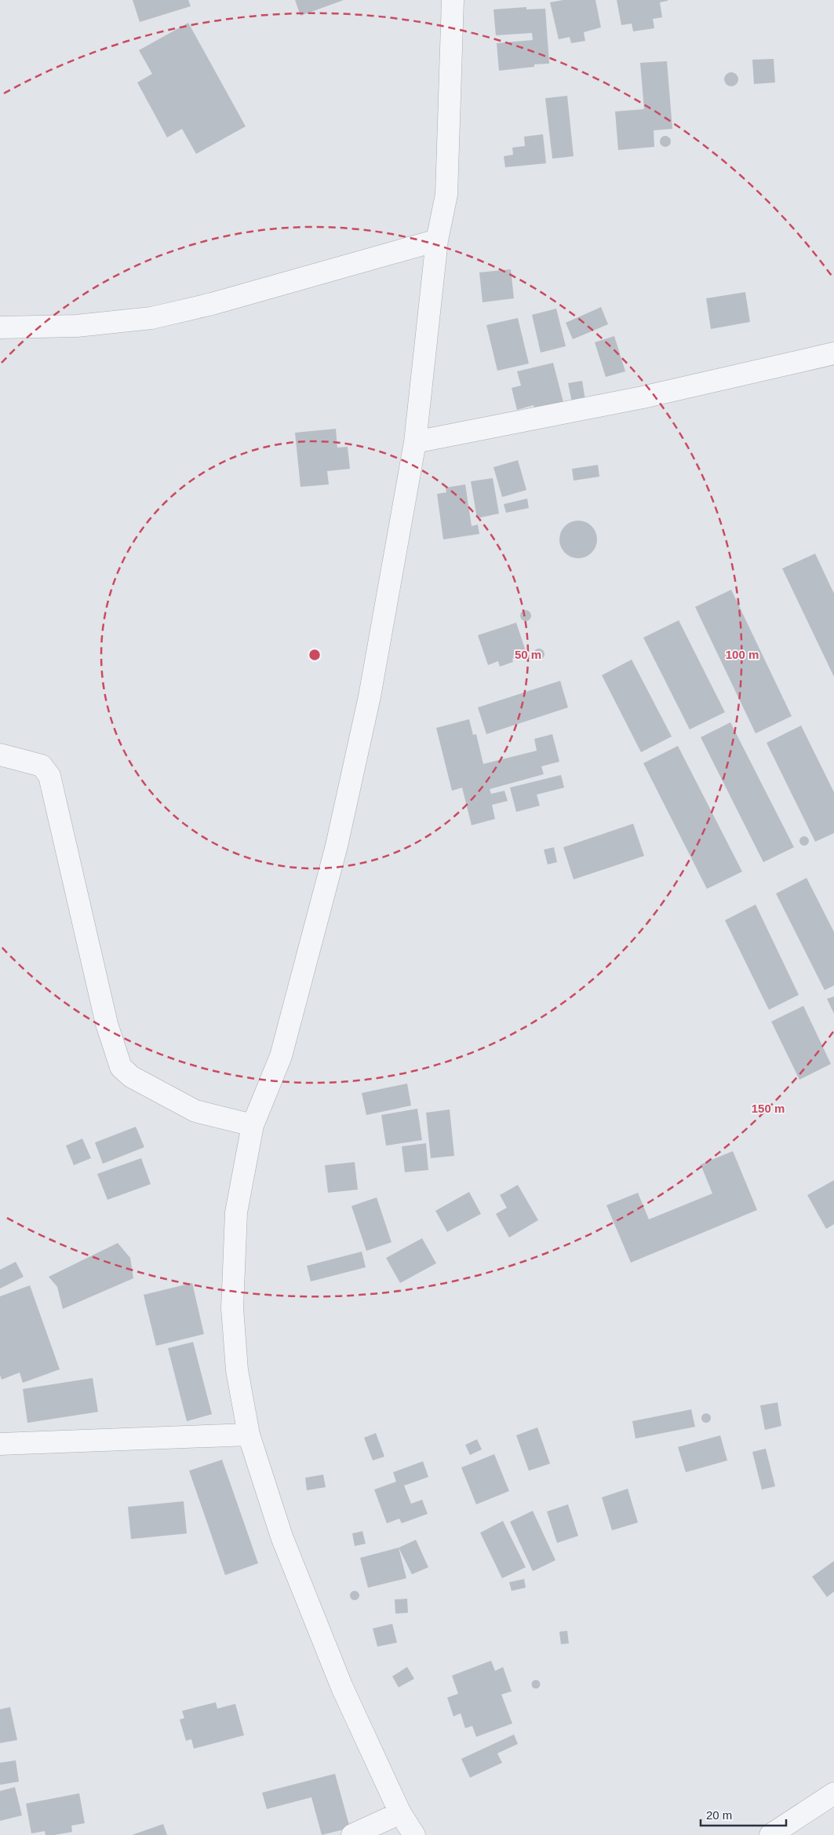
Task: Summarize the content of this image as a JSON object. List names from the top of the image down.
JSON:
{
  "scale_bar": "20 m",
  "rings": ["50 m", "100 m", "150 m"]
}
